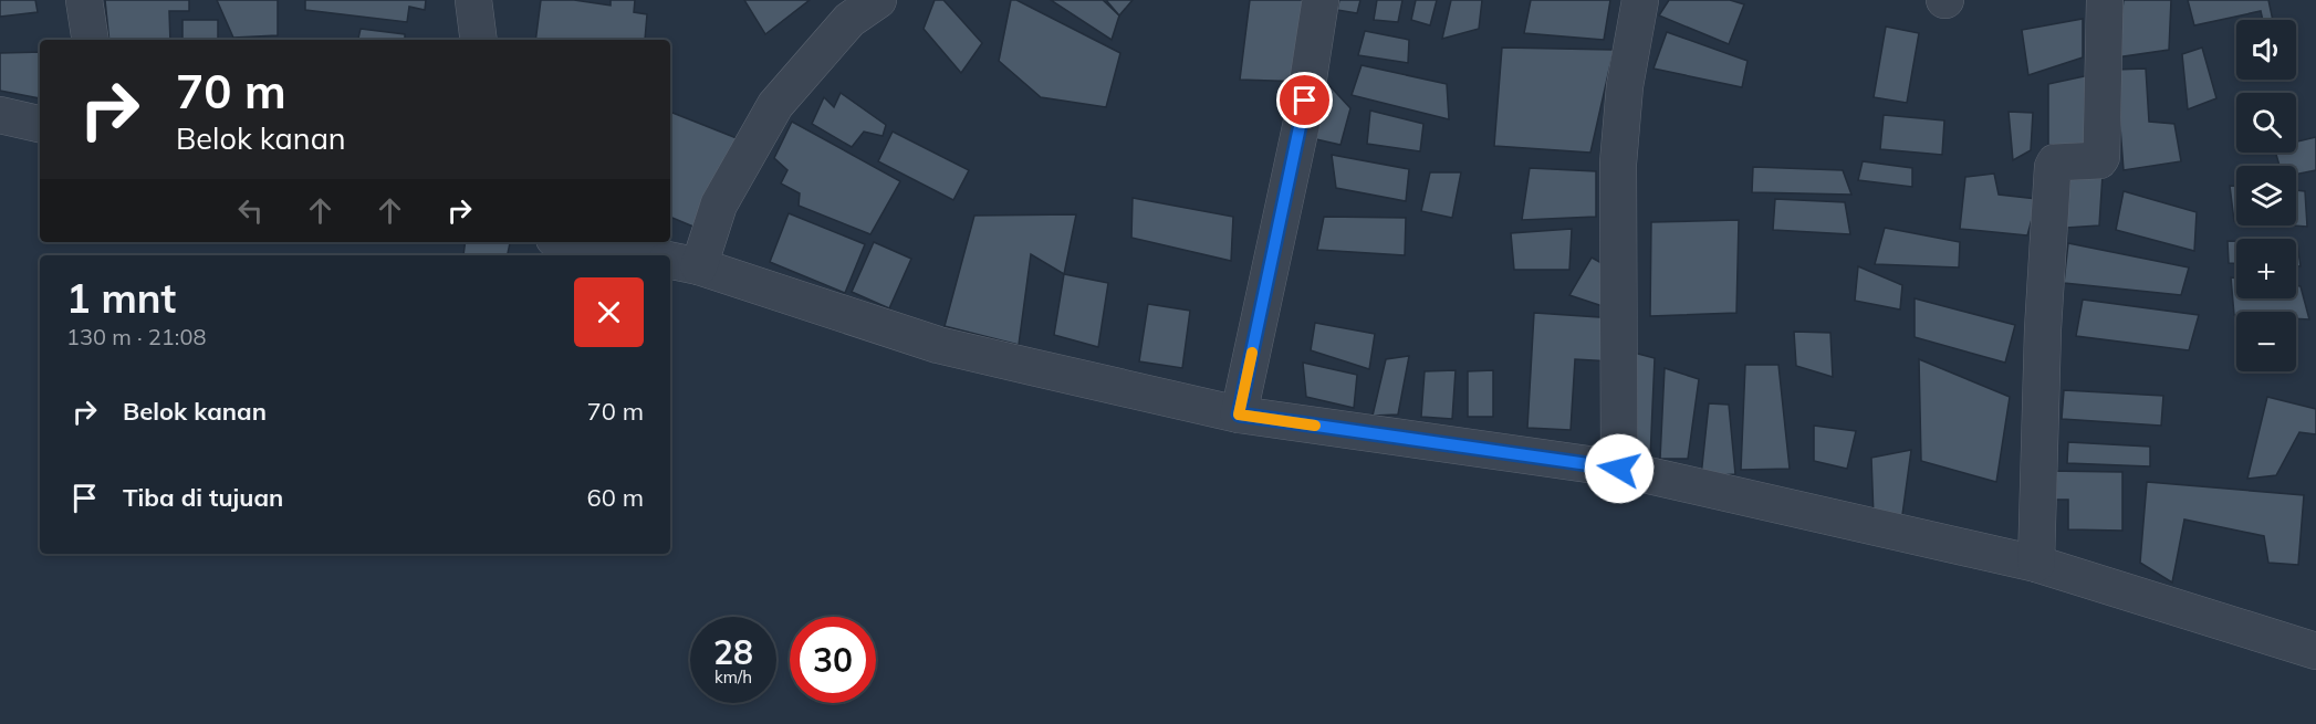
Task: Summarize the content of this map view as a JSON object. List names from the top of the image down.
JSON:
{
  "page": {
    "map_buttons": ["+", "−"],
    "turn": ["70 m", "Belok kanan"],
    "heading": ["1 mnt", "130 m · 21:08"],
    "list": [
      {
        "name": "Belok kanan",
        "value": "70 m"
      },
      {
        "name": "Tiba di tujuan",
        "value": "60 m"
      }
    ],
    "speed": "28 km/h",
    "limit": "30"
  }
}
